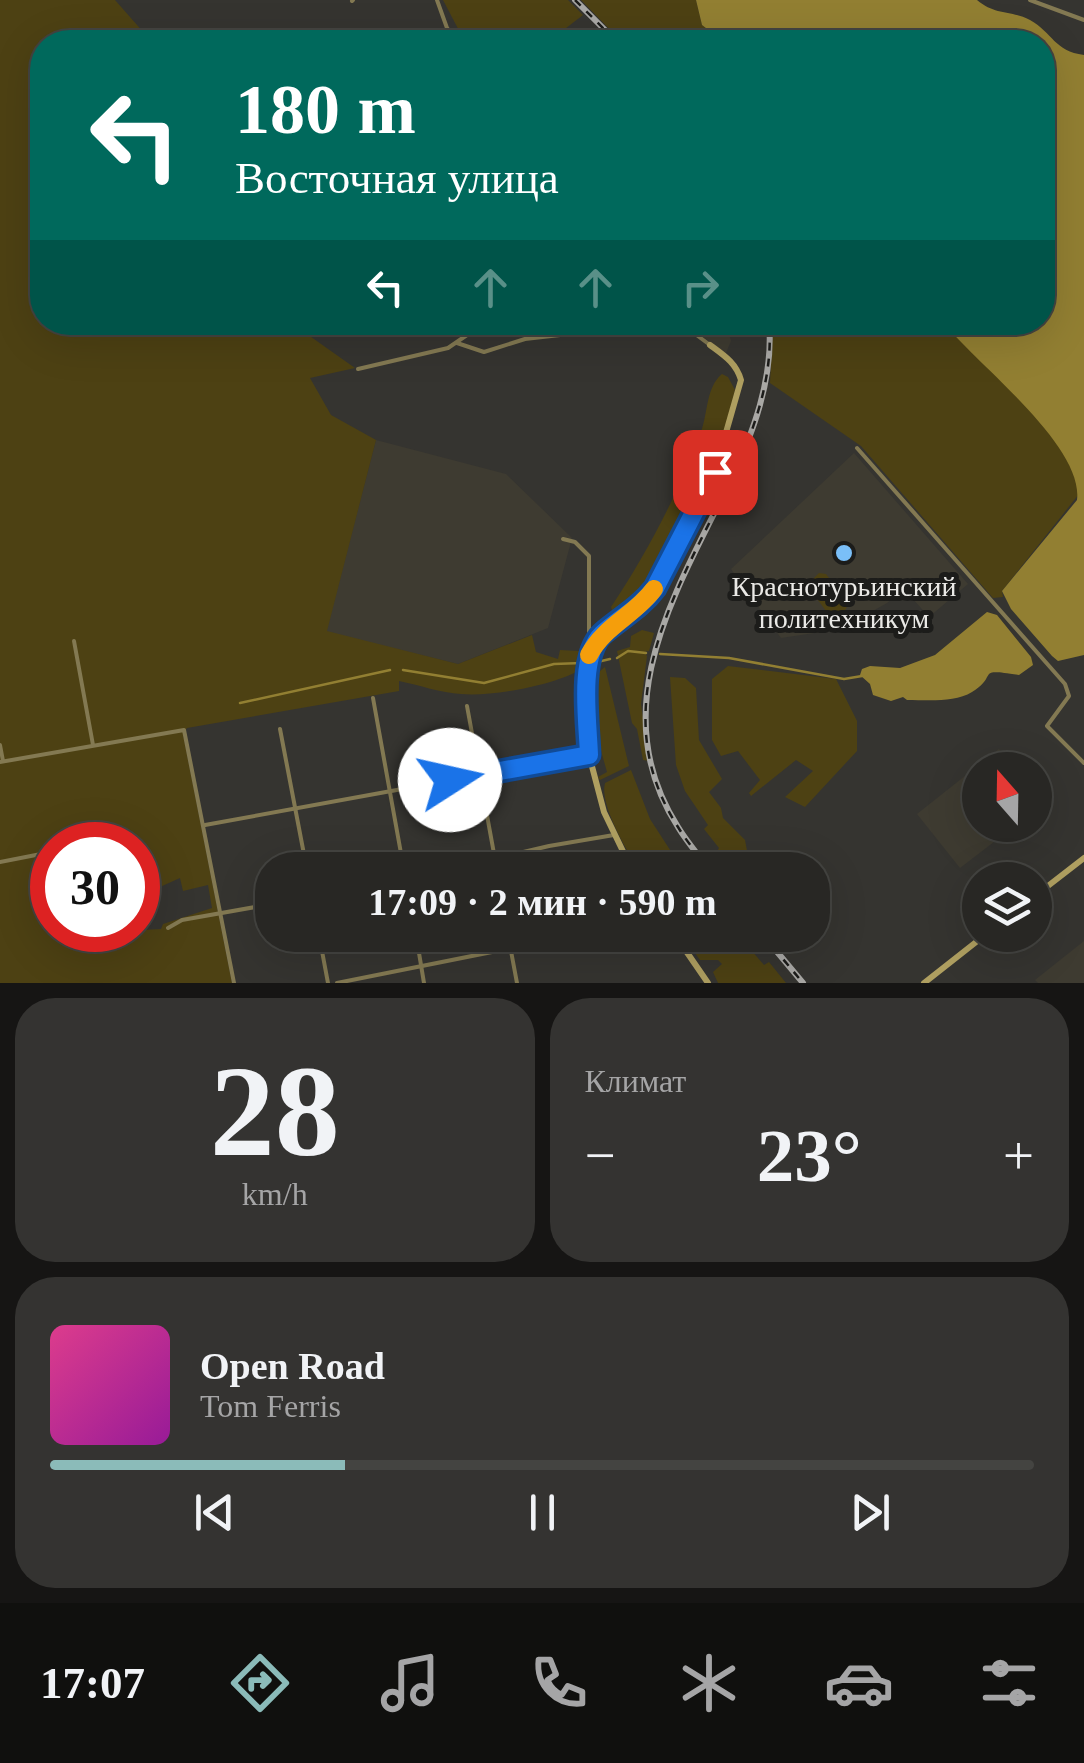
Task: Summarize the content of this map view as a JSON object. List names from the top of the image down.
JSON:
{
  "places": ["Краснотурьинский политехникум"],
  "north": "top",
  "page": {
    "turn": ["180 m", "Восточная улица"],
    "limit": "30",
    "trip": "17:09 · 2 мин · 590 m",
    "tile": [
      ["28", "km/h"],
      "Климат"
    ],
    "heat": ["−", "23°", "+"],
    "song": ["Open Road", "Tom Ferris"],
    "tabs": "17:07"
  }
}
